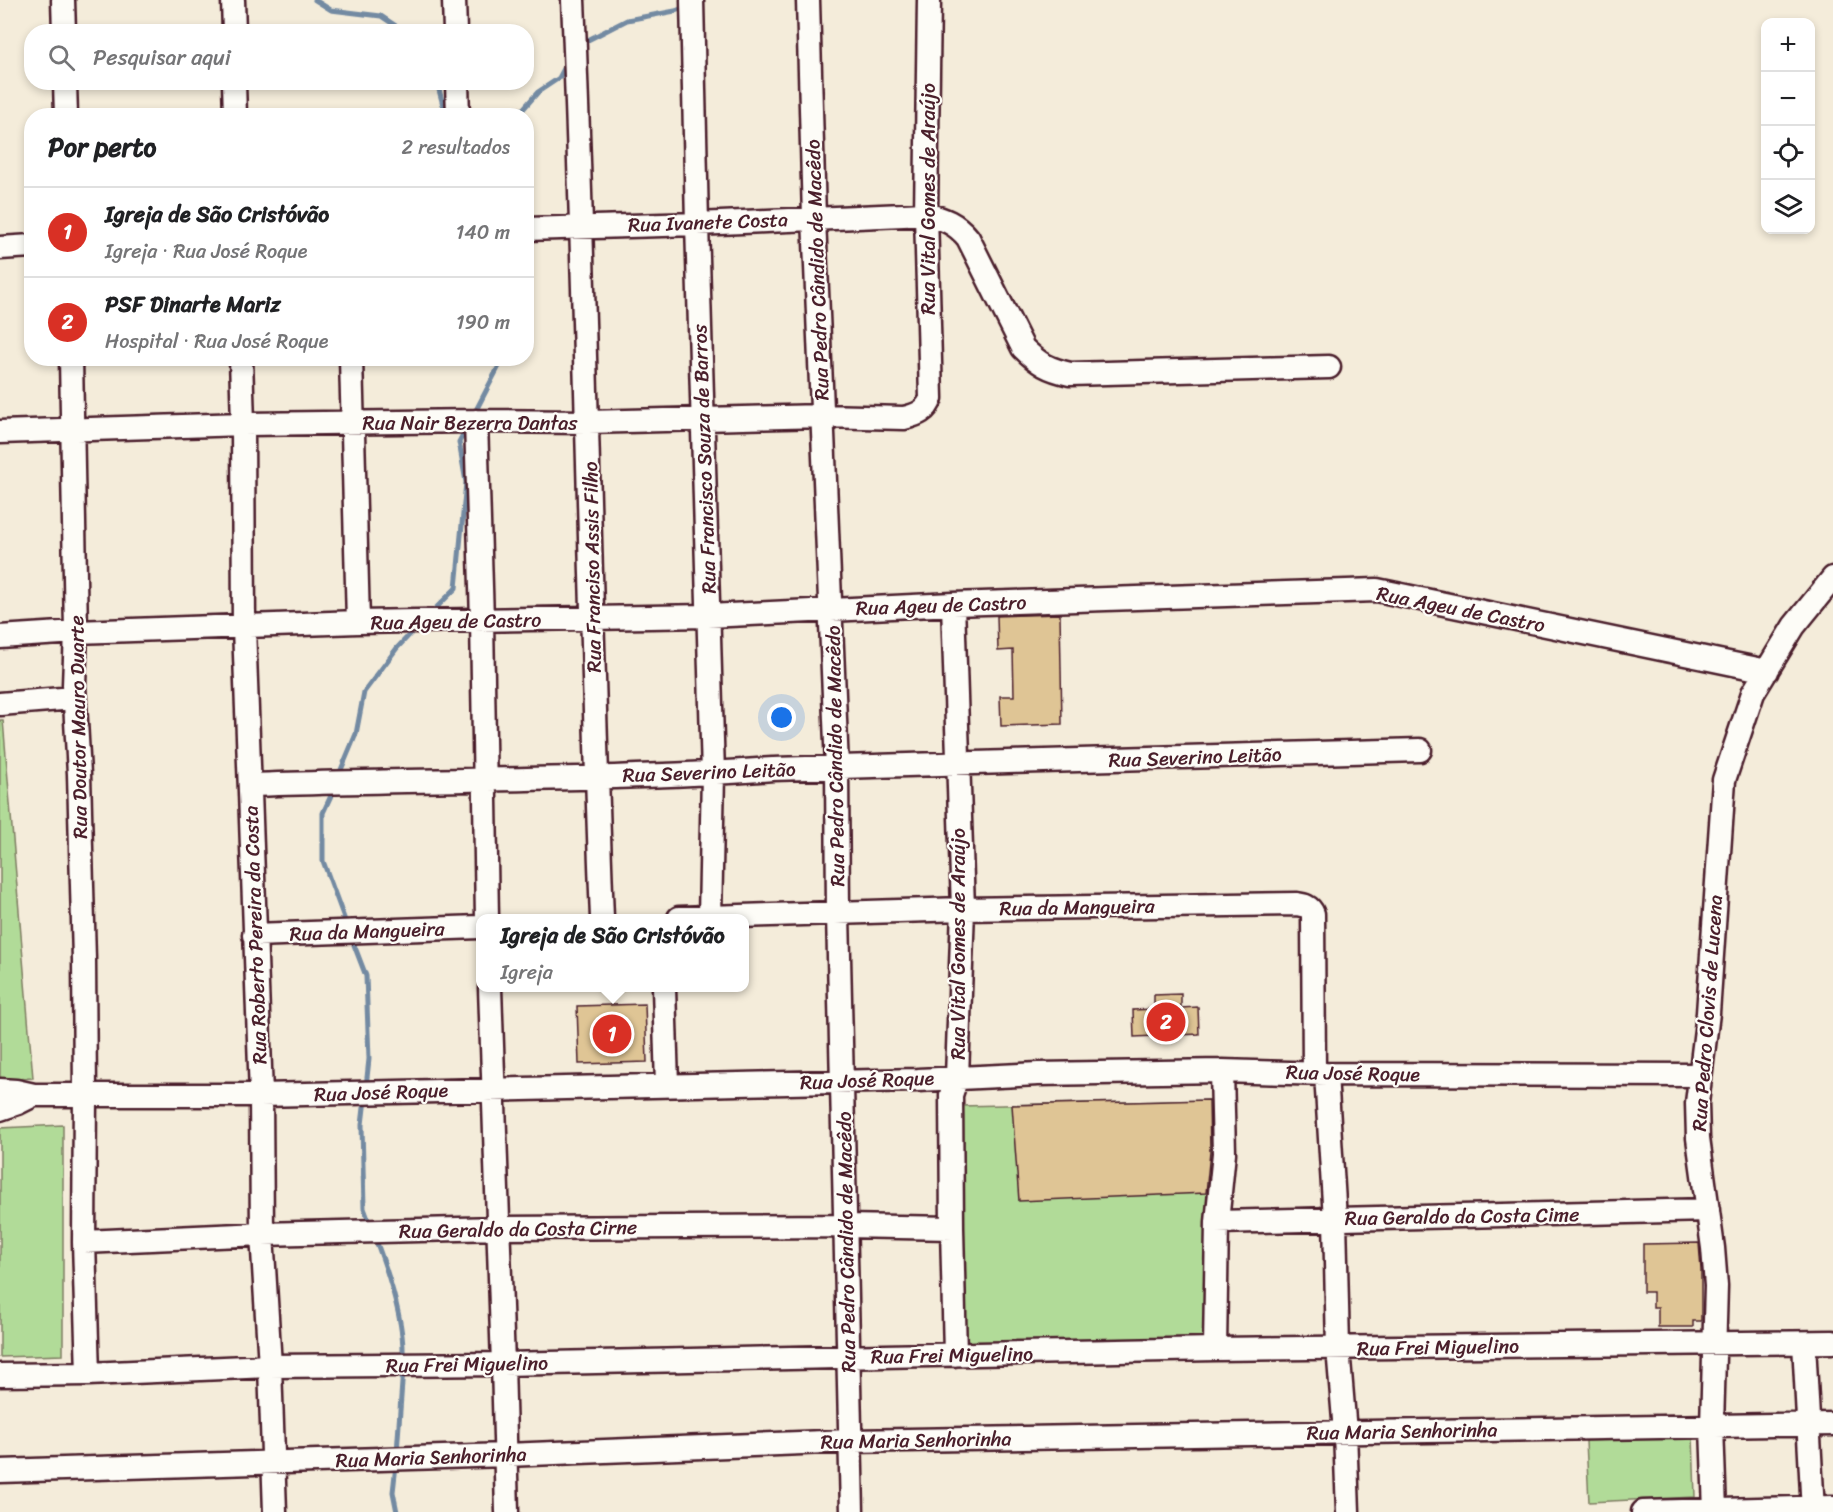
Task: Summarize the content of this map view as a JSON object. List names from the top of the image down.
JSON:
{
  "streets": {
    "street": [
      "Rua Vital Gomes de Araújo",
      "Rua Ivanete Costa",
      "Rua Pedro Cândido de Macêdo",
      "Rua Nair Bezerra Dantas",
      "Rua Francisco Souza de Barros",
      "Rua Franciso Assis Filho",
      "Rua Ageu de Castro",
      "Rua Doutor Mauro Duarte",
      "Rua Severino Leitão",
      "Rua da Mangueira",
      "Rua Roberto Pereira da Costa",
      "Rua Pedro Clovis de Lucena",
      "Rua José Roque",
      "Rua Geraldo da Costa Cime",
      "Rua Geraldo da Costa Cirne",
      "Rua Frei Miguelino",
      "Rua Maria Senhorinha"
    ]
  },
  "crossings": [
    ["Rua Vital Gomes de Araújo", "Rua Ivanete Costa"],
    ["Rua Vital Gomes de Araújo", "Rua Nair Bezerra Dantas"],
    ["Rua Vital Gomes de Araújo", "Rua Ageu de Castro"],
    ["Rua Vital Gomes de Araújo", "Rua Severino Leitão"],
    ["Rua Vital Gomes de Araújo", "Rua da Mangueira"],
    ["Rua Vital Gomes de Araújo", "Rua José Roque"],
    ["Rua Vital Gomes de Araújo", "Rua Geraldo da Costa Cirne"],
    ["Rua Vital Gomes de Araújo", "Rua Frei Miguelino"],
    ["Rua Ivanete Costa", "Rua Pedro Cândido de Macêdo"],
    ["Rua Ivanete Costa", "Rua Francisco Souza de Barros"],
    ["Rua Ivanete Costa", "Rua Franciso Assis Filho"],
    ["Rua Pedro Cândido de Macêdo", "Rua Nair Bezerra Dantas"],
    ["Rua Pedro Cândido de Macêdo", "Rua Ageu de Castro"],
    ["Rua Pedro Cândido de Macêdo", "Rua Severino Leitão"],
    ["Rua Pedro Cândido de Macêdo", "Rua da Mangueira"],
    ["Rua Pedro Cândido de Macêdo", "Rua José Roque"],
    ["Rua Pedro Cândido de Macêdo", "Rua Geraldo da Costa Cirne"],
    ["Rua Pedro Cândido de Macêdo", "Rua Frei Miguelino"],
    ["Rua Pedro Cândido de Macêdo", "Rua Maria Senhorinha"],
    ["Rua Nair Bezerra Dantas", "Rua Francisco Souza de Barros"],
    ["Rua Nair Bezerra Dantas", "Rua Franciso Assis Filho"],
    ["Rua Nair Bezerra Dantas", "Rua Doutor Mauro Duarte"],
    ["Rua Nair Bezerra Dantas", "Rua Roberto Pereira da Costa"],
    ["Rua Francisco Souza de Barros", "Rua Ageu de Castro"],
    ["Rua Francisco Souza de Barros", "Rua Severino Leitão"],
    ["Rua Franciso Assis Filho", "Rua Ageu de Castro"],
    ["Rua Franciso Assis Filho", "Rua Severino Leitão"],
    ["Rua Ageu de Castro", "Rua Doutor Mauro Duarte"],
    ["Rua Ageu de Castro", "Rua Roberto Pereira da Costa"],
    ["Rua Ageu de Castro", "Rua Pedro Clovis de Lucena"],
    ["Rua Doutor Mauro Duarte", "Rua José Roque"],
    ["Rua Doutor Mauro Duarte", "Rua Geraldo da Costa Cirne"],
    ["Rua Doutor Mauro Duarte", "Rua Frei Miguelino"],
    ["Rua Severino Leitão", "Rua Roberto Pereira da Costa"],
    ["Rua da Mangueira", "Rua Roberto Pereira da Costa"],
    ["Rua da Mangueira", "Rua José Roque"],
    ["Rua Roberto Pereira da Costa", "Rua José Roque"],
    ["Rua Roberto Pereira da Costa", "Rua Geraldo da Costa Cirne"],
    ["Rua Roberto Pereira da Costa", "Rua Frei Miguelino"],
    ["Rua Roberto Pereira da Costa", "Rua Maria Senhorinha"],
    ["Rua Pedro Clovis de Lucena", "Rua José Roque"],
    ["Rua Pedro Clovis de Lucena", "Rua Geraldo da Costa Cime"],
    ["Rua Pedro Clovis de Lucena", "Rua Frei Miguelino"],
    ["Rua Pedro Clovis de Lucena", "Rua Maria Senhorinha"]
  ],
  "page": {
    "map_buttons": ["+", "−"],
    "search": "Pesquisar aqui",
    "heading": ["Por perto", "2 resultados"],
    "list": [
      {
        "mark": "1",
        "name": "Igreja de São Cristóvão",
        "note": "Igreja · Rua José Roque",
        "value": "140 m"
      },
      {
        "mark": "2",
        "name": "PSF Dinarte Mariz",
        "note": "Hospital · Rua José Roque",
        "value": "190 m"
      }
    ],
    "popup": ["Igreja de São Cristóvão", "Igreja"],
    "pins": ["2", "1"]
  }
}
